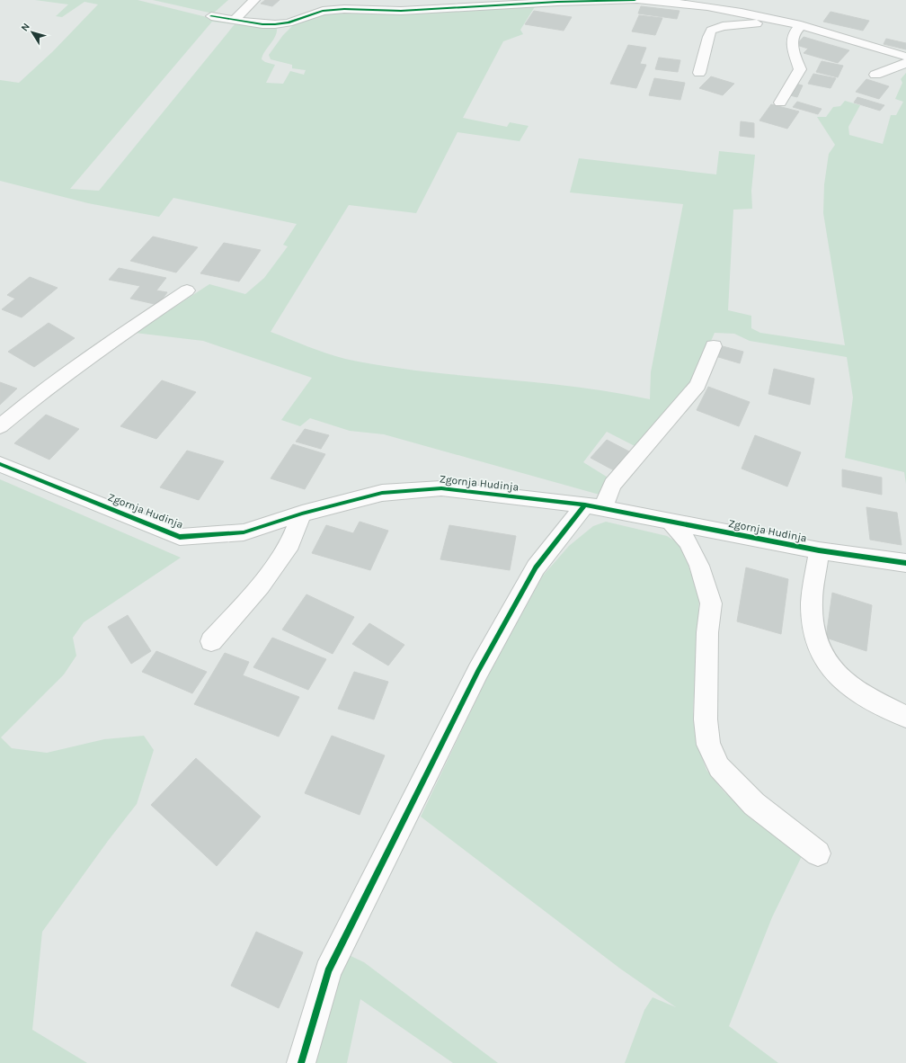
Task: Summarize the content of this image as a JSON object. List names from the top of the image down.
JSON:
{
  "streets": {
    "street": ["Zgornja Hudinja"]
  },
  "north": "top left"
}
